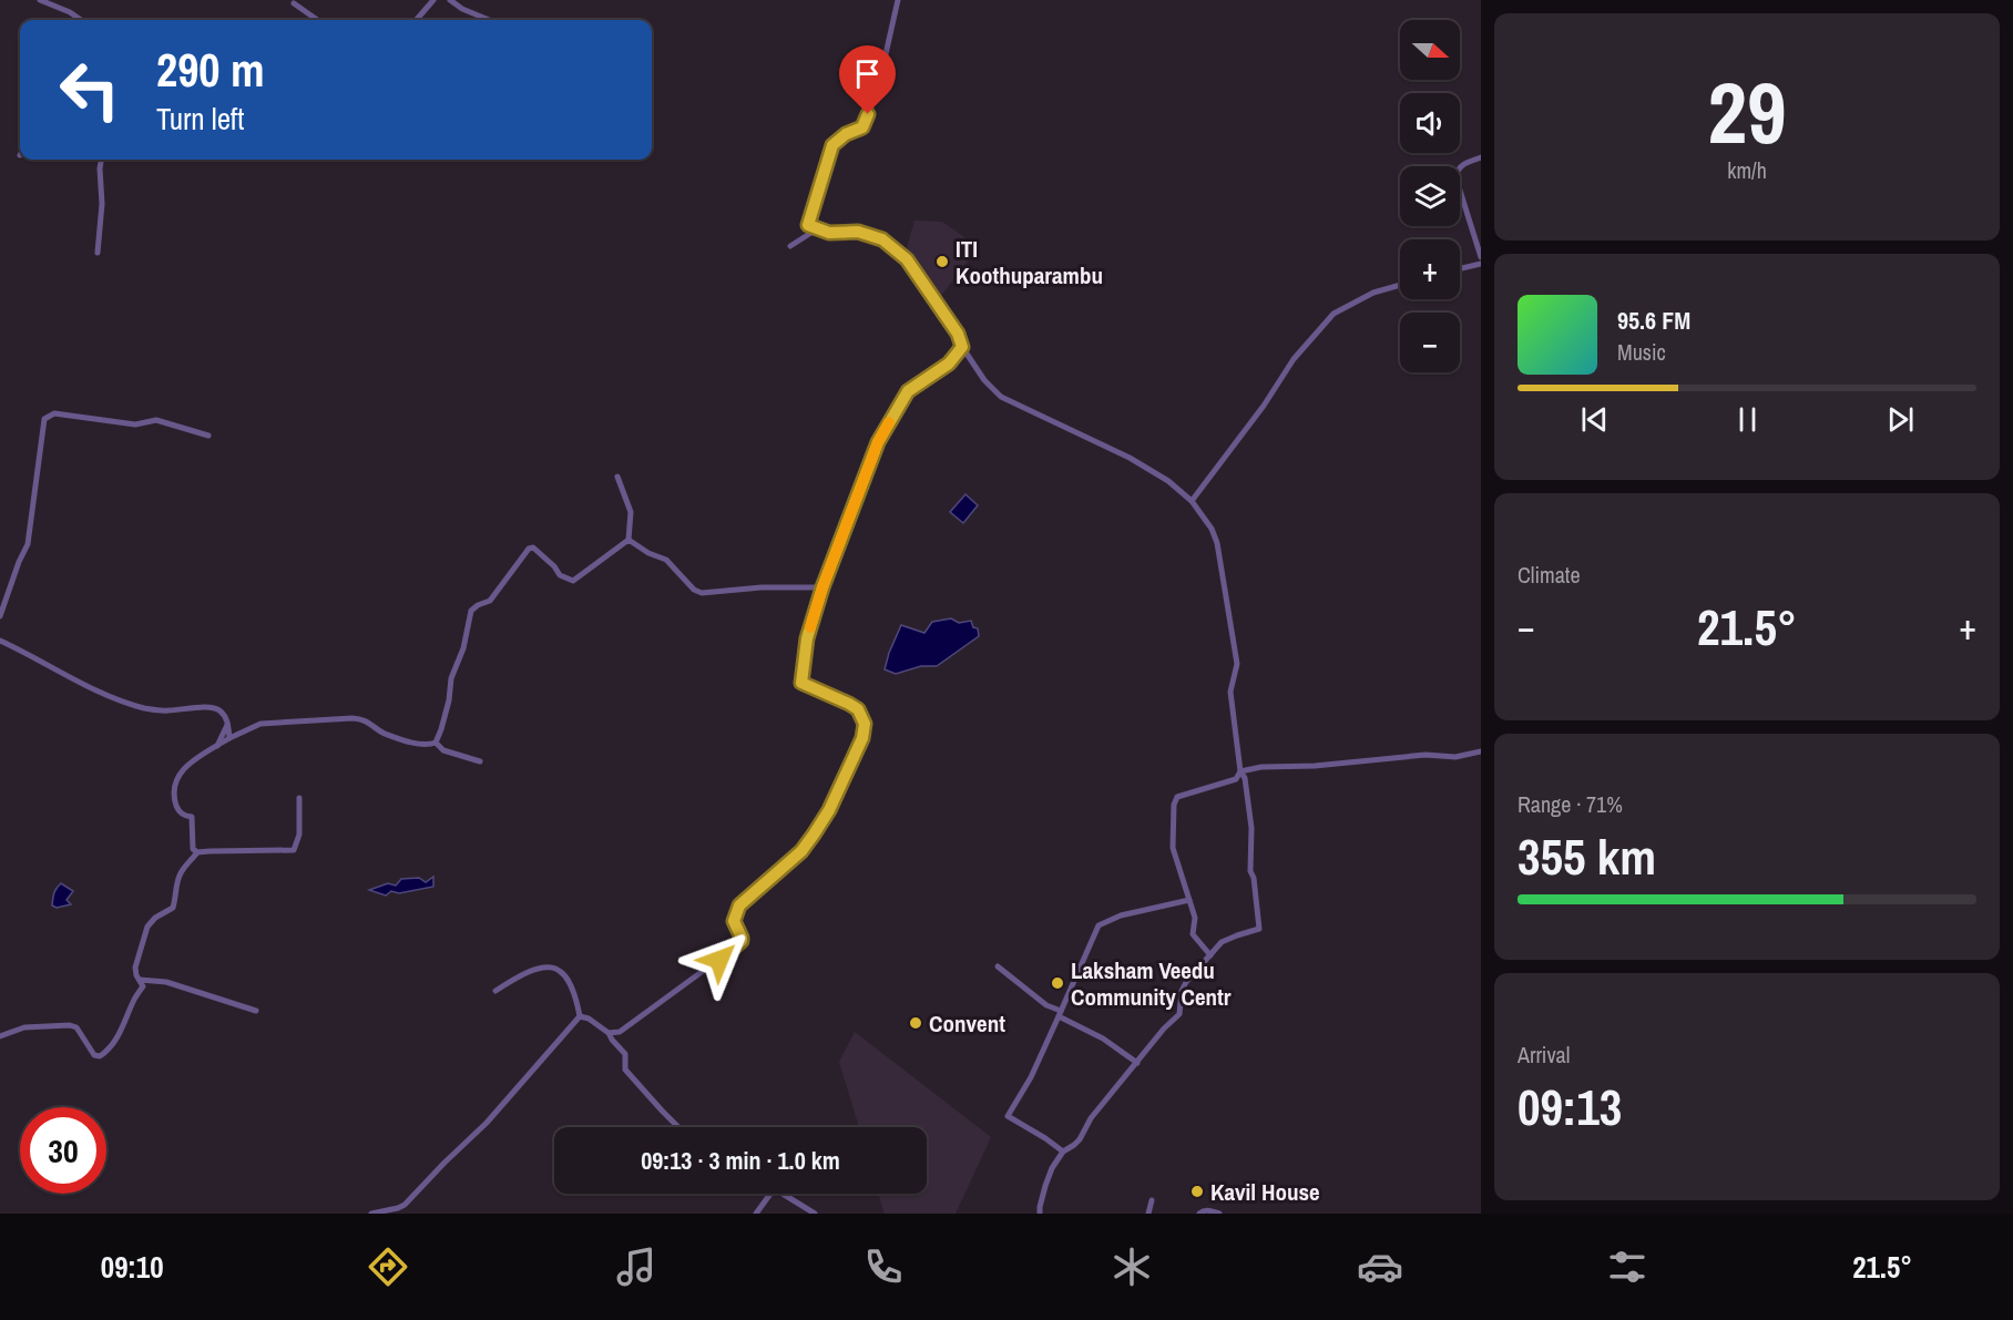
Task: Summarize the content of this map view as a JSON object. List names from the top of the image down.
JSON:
{
  "places": [
    "ITI Koothuparambu",
    "Laksham Veedu Community Centr",
    "Convent",
    "Kavil House"
  ],
  "north": "right",
  "page": {
    "tile": [
      ["29", "km/h"],
      "Climate",
      ["Range · 71%", "355 km"],
      ["Arrival", "09:13"]
    ],
    "map_buttons": ["+", "−"],
    "turn": ["290 m", "Turn left"],
    "song": ["95.6 FM", "Music"],
    "heat": ["−", "21.5°", "+"],
    "limit": "30",
    "trip": "09:13 · 3 min · 1.0 km",
    "tabs": ["09:10", "21.5°"]
  }
}
